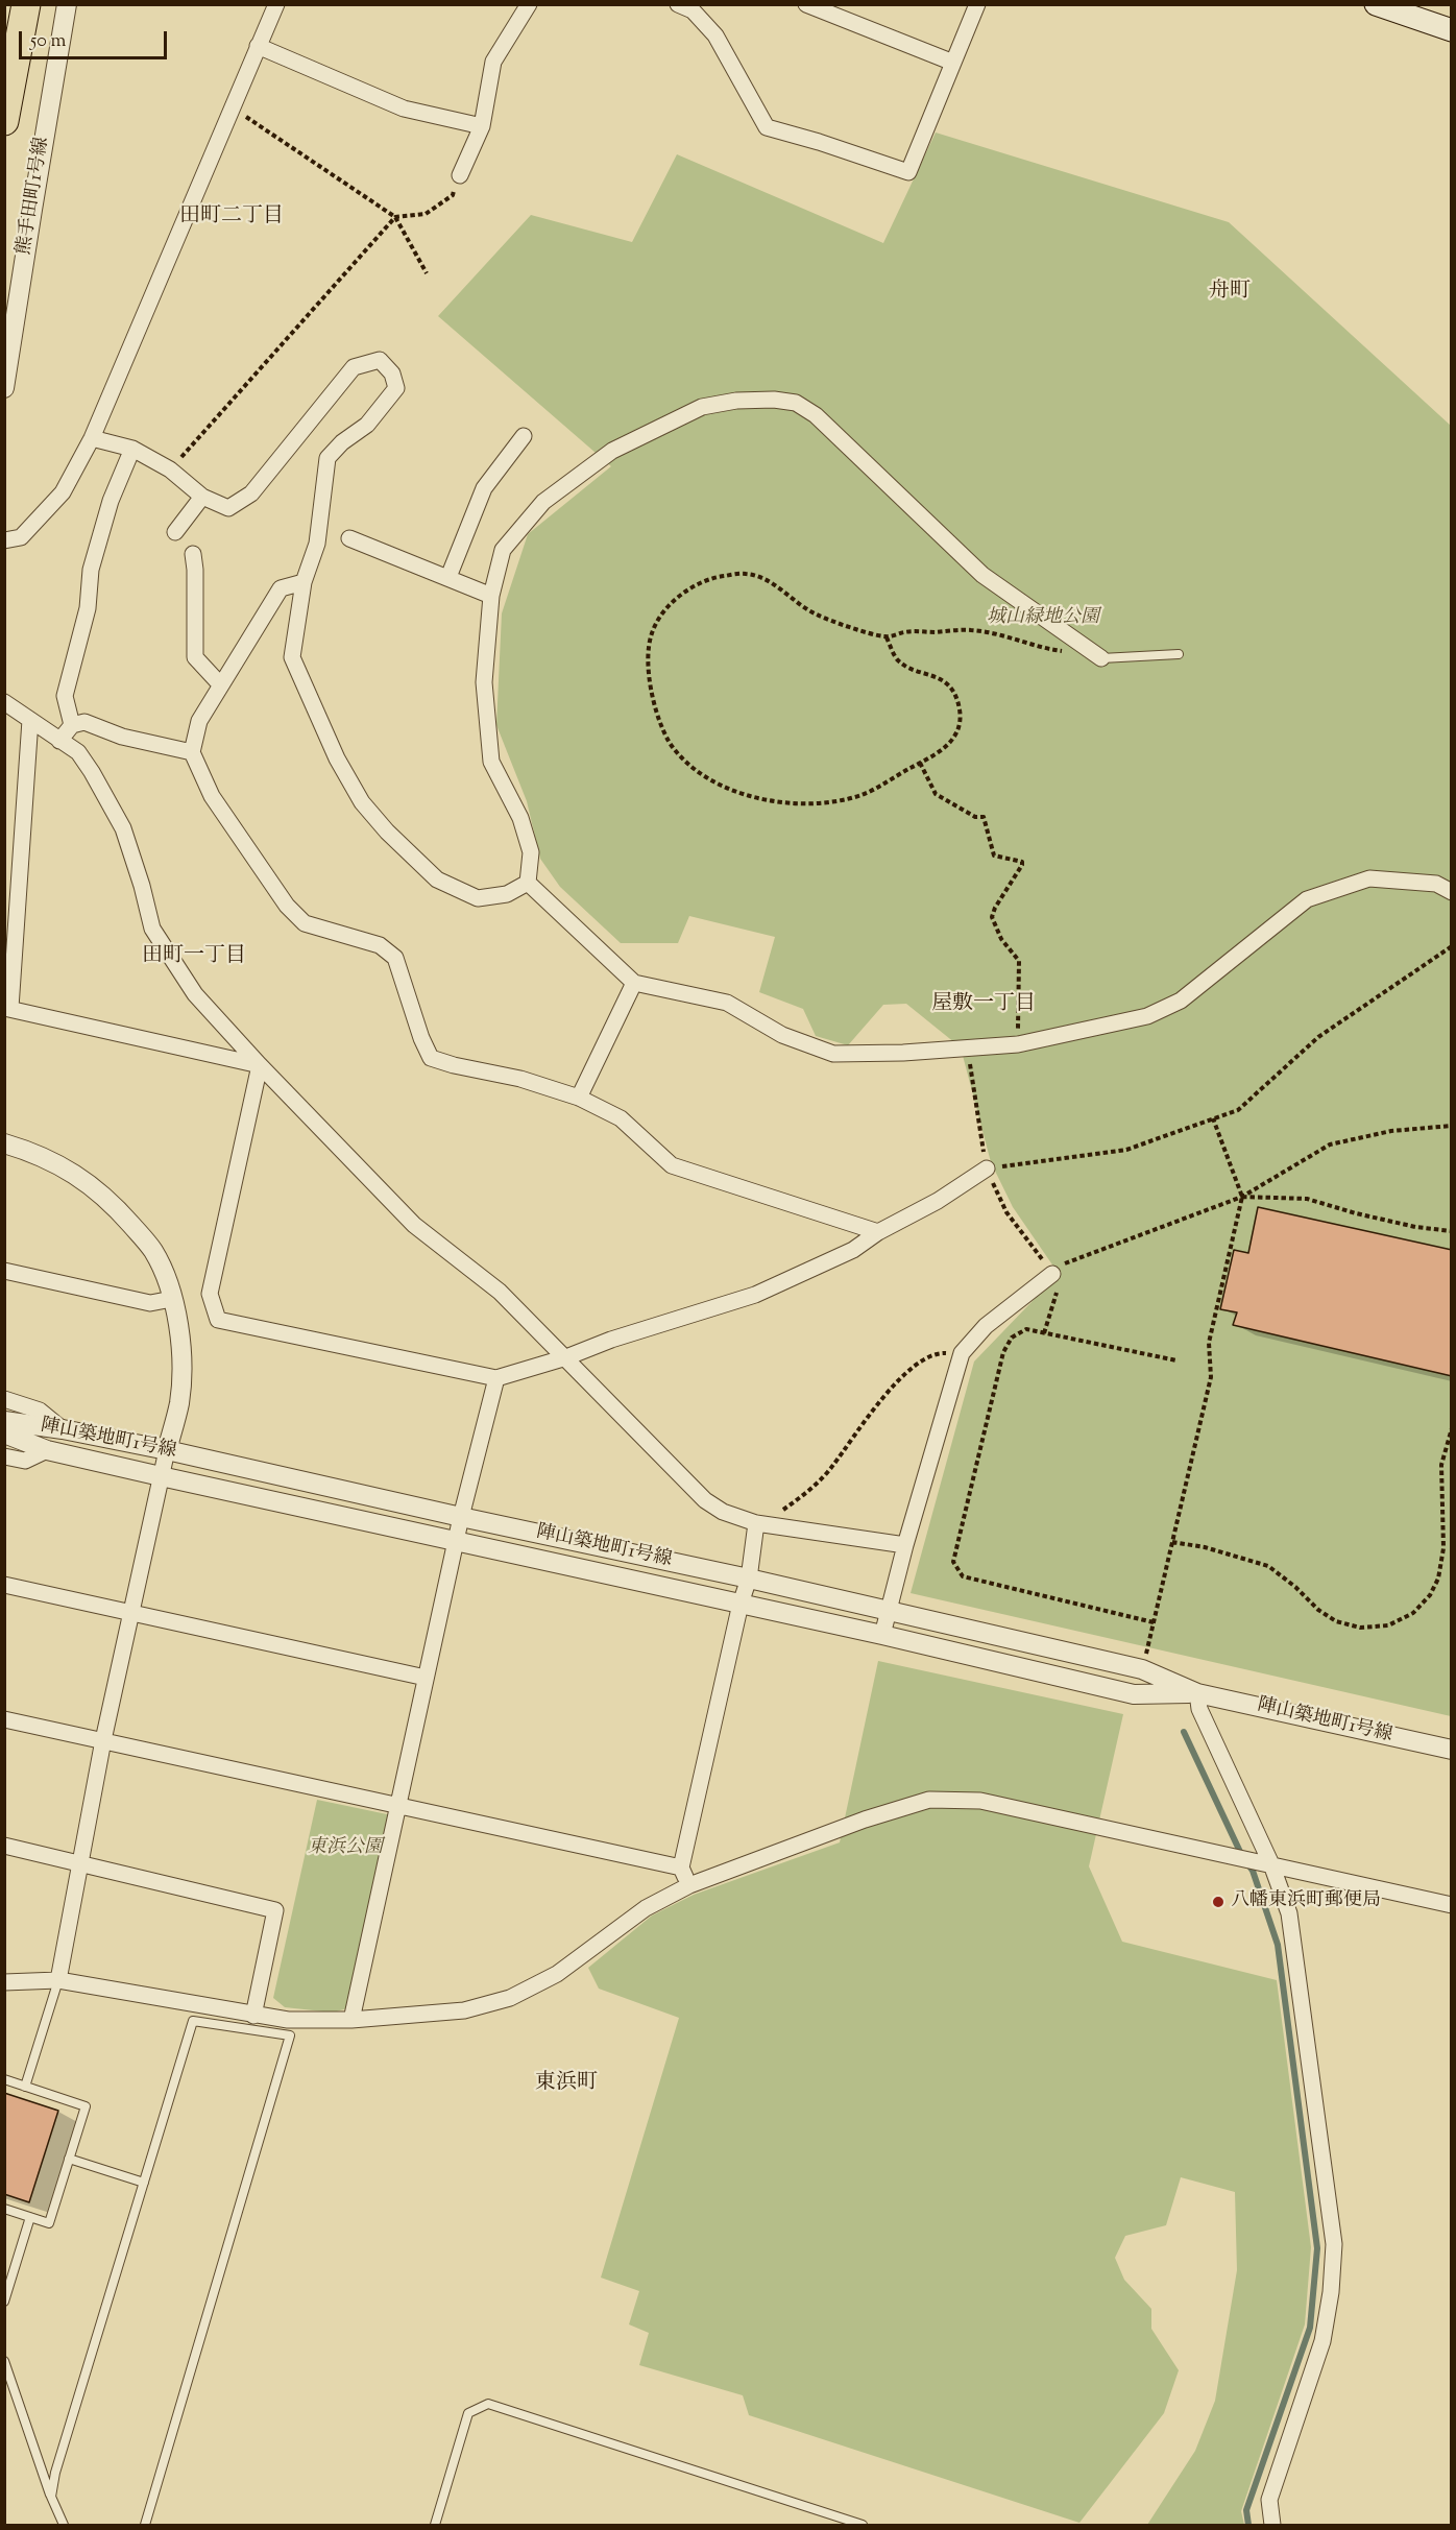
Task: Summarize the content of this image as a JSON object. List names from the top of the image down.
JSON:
{
  "streets": {
    "street": ["熊手田町1号線", "陣山築地町1号線"]
  },
  "districts": [
    "田町二丁目",
    "舟町",
    "田町一丁目",
    "屋敷一丁目",
    "東浜町"
  ],
  "parks": ["城山緑地公園", "東浜公園"],
  "places": ["八幡東浜町郵便局"],
  "scale_bar": "50 m"
}
